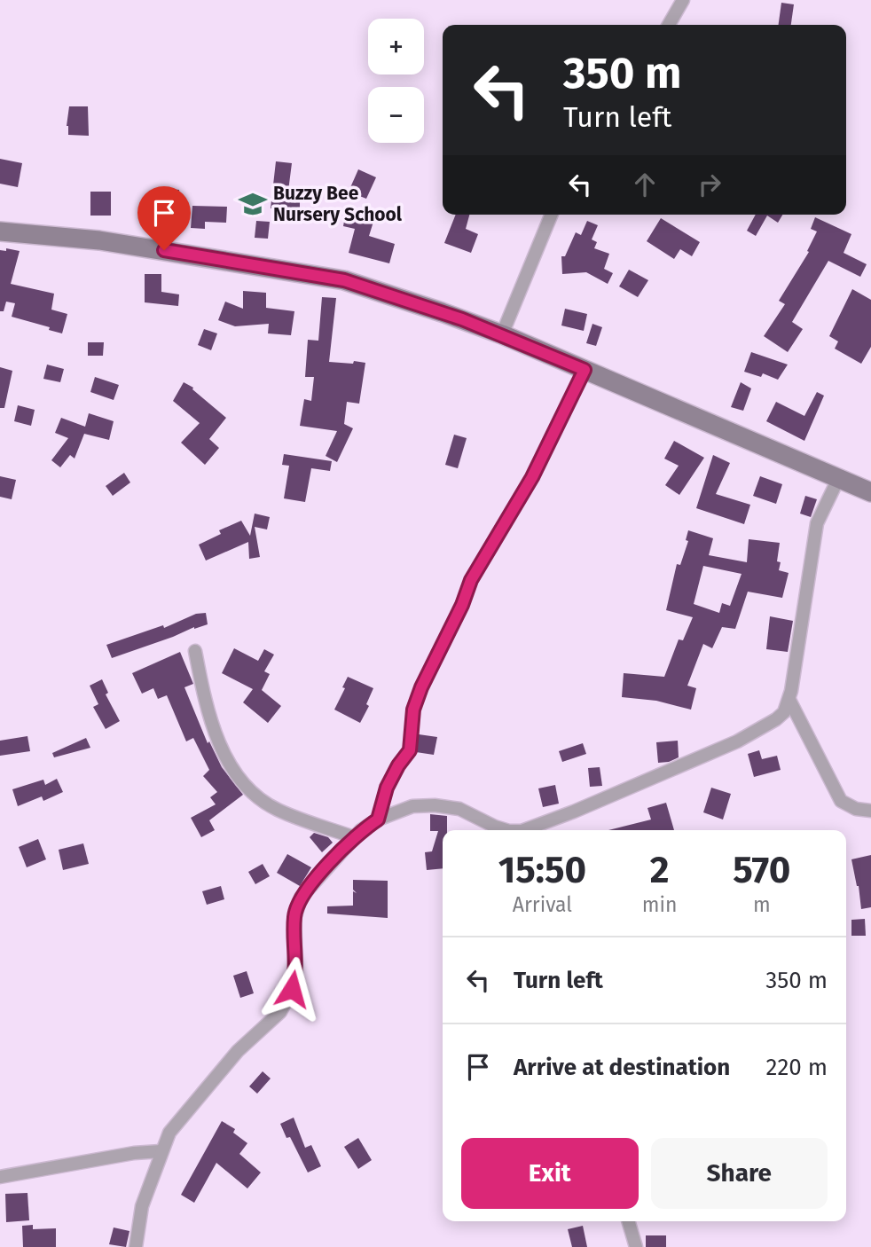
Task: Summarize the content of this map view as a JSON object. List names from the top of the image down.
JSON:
{
  "places": {
    "school or university": ["Buzzy Bee Nursery School"]
  },
  "page": {
    "map_buttons": ["+", "−"],
    "turn": ["350 m", "Turn left"],
    "eta": [
      "15:50",
      "Arrival",
      "2",
      "min",
      "570",
      "m"
    ],
    "list": [
      {
        "name": "Turn left",
        "value": "350 m"
      },
      {
        "name": "Arrive at destination",
        "value": "220 m"
      }
    ],
    "buttons": ["Exit", "Share"]
  }
}
